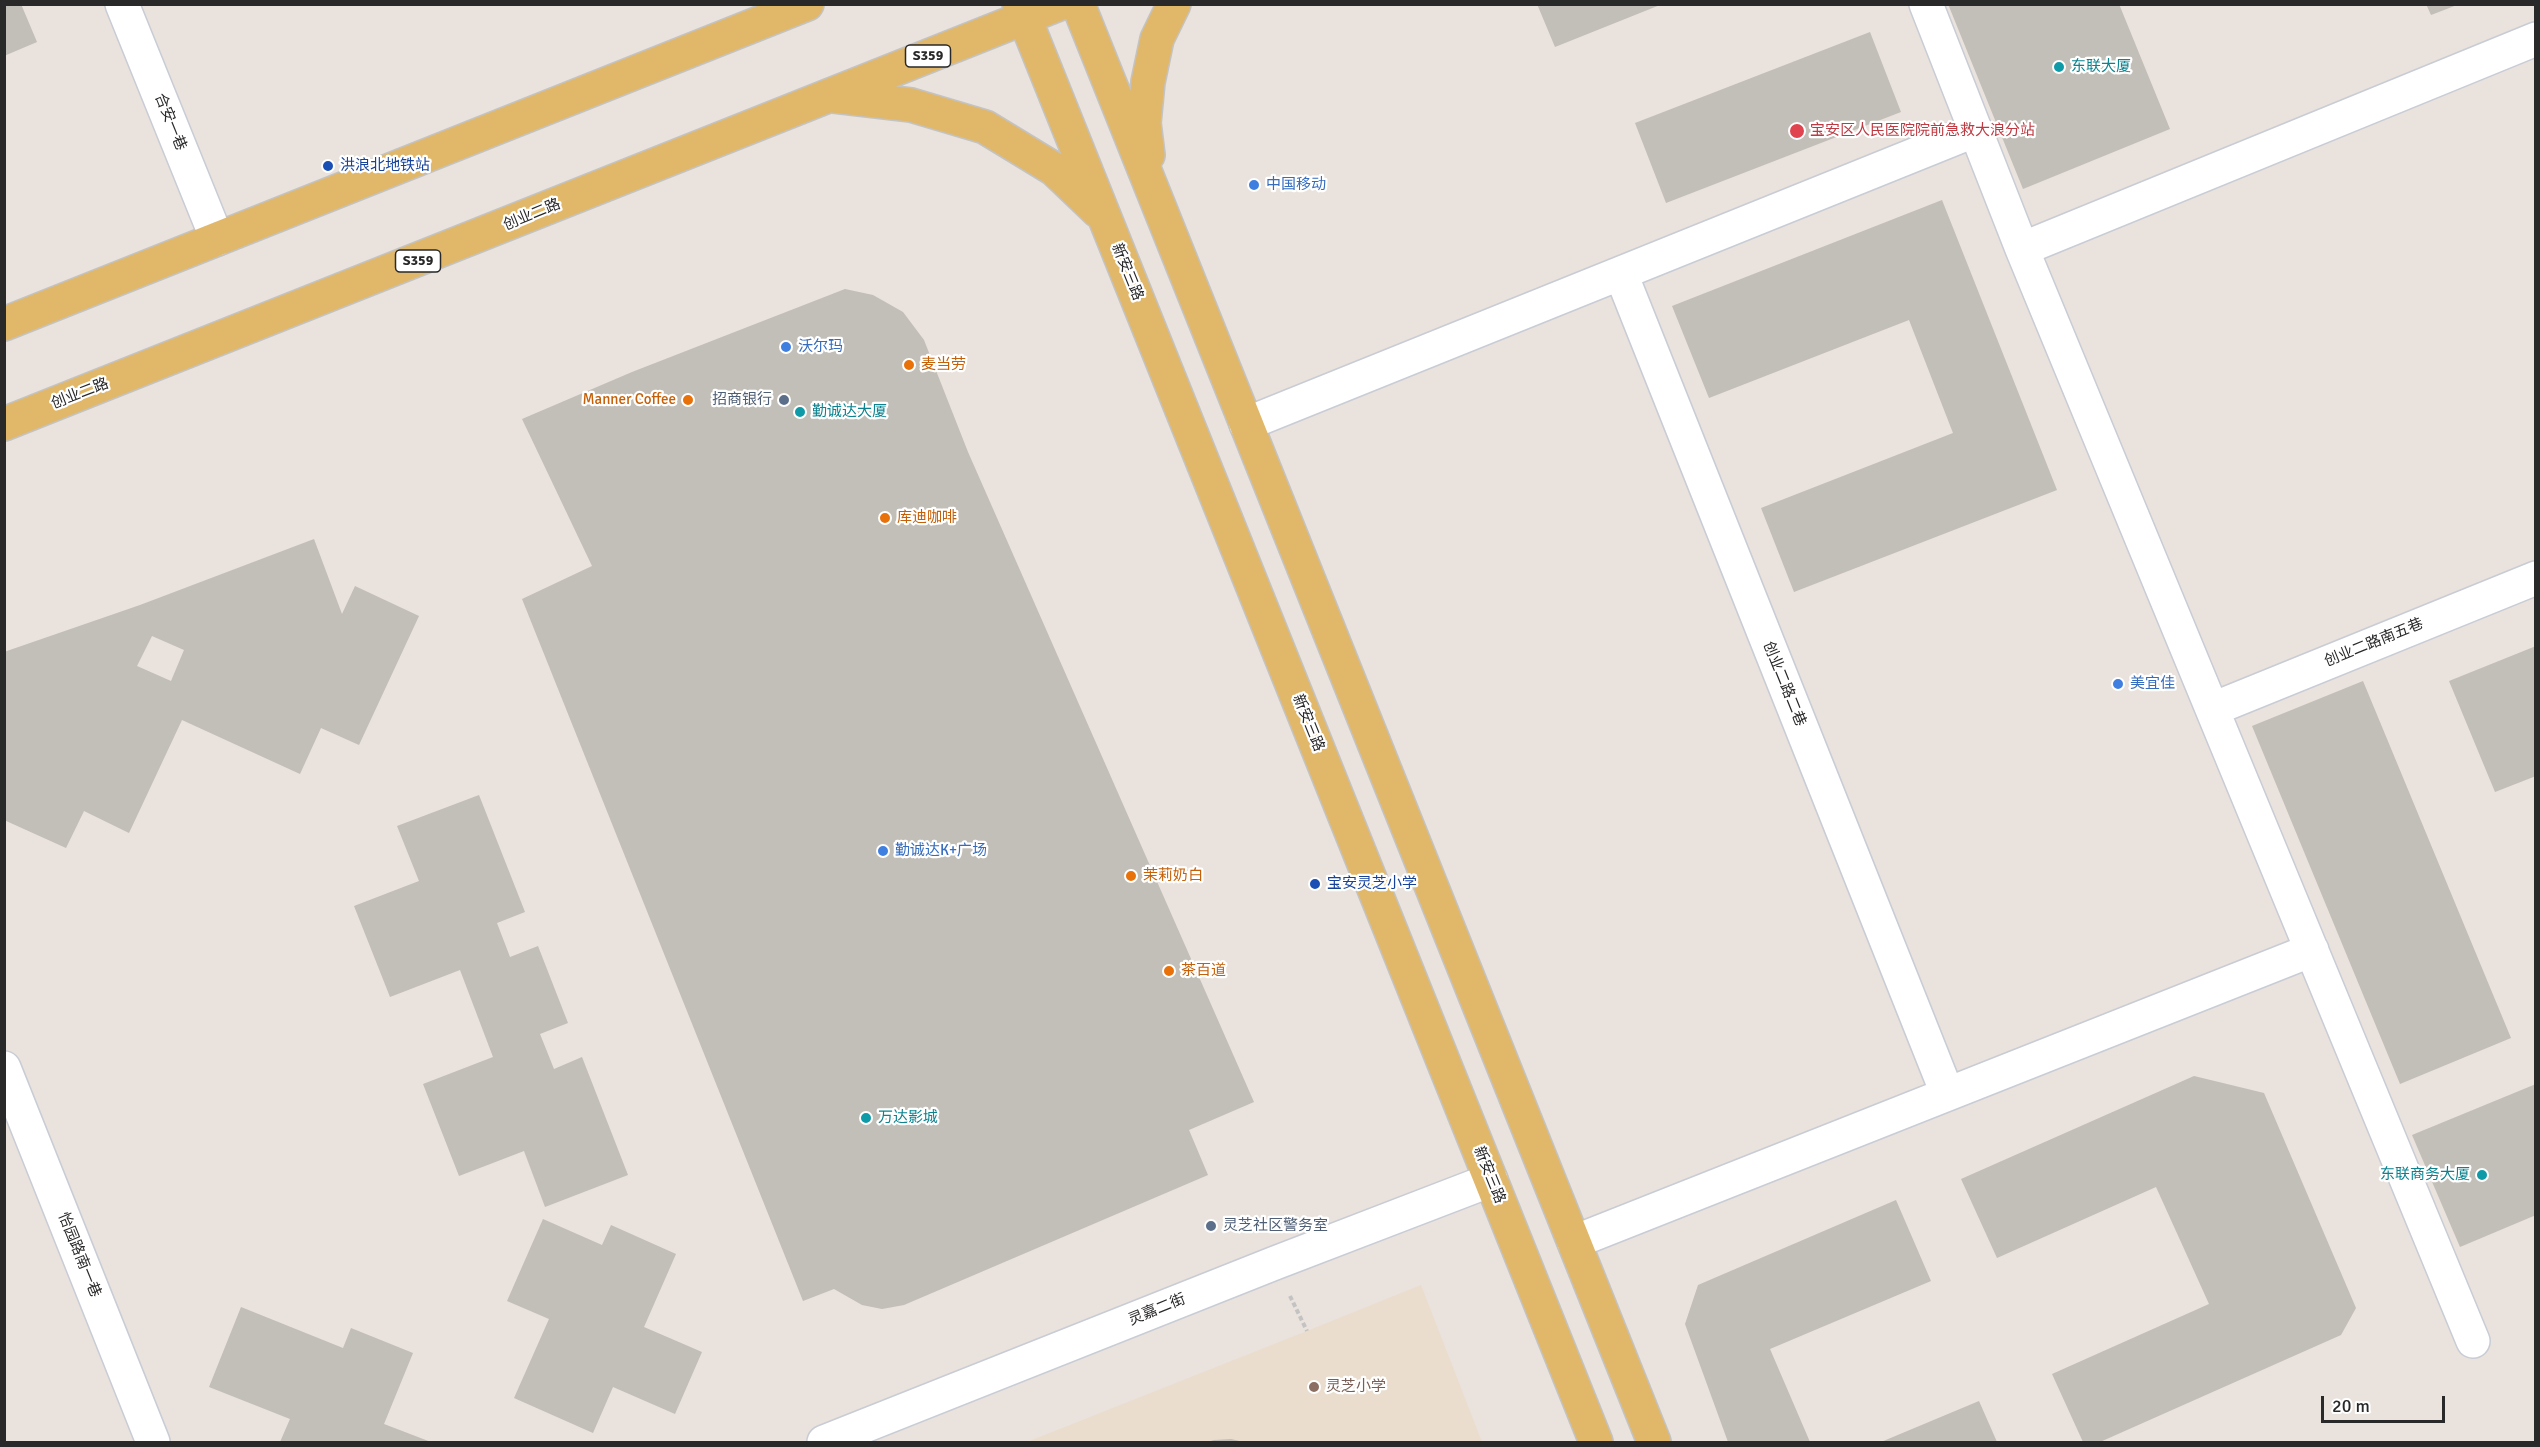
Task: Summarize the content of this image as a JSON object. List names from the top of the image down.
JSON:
{
  "streets": {
    "main road": ["S359", "创业二路", "新安三路"],
    "street": [
      "合安一巷",
      "创业二路南五巷",
      "创业二路二巷",
      "怡园路南一巷",
      "灵嘉二街"
    ]
  },
  "crossings": [
    ["创业二路", "新安三路"],
    ["新安三路", "灵嘉二街"]
  ],
  "places": [
    "东联大厦",
    "宝安区人民医院院前急救大浪分站",
    "洪浪北地铁站",
    "中国移动",
    "沃尔玛",
    "麦当劳",
    "Manner Coffee",
    "招商银行",
    "勤诚达大厦",
    "库迪咖啡",
    "美宜佳",
    "勤诚达K+广场",
    "茉莉奶白",
    "宝安灵芝小学",
    "茶百道",
    "万达影城",
    "东联商务大厦",
    "灵芝社区警务室",
    "灵芝小学"
  ],
  "scale_bar": "20 m"
}
